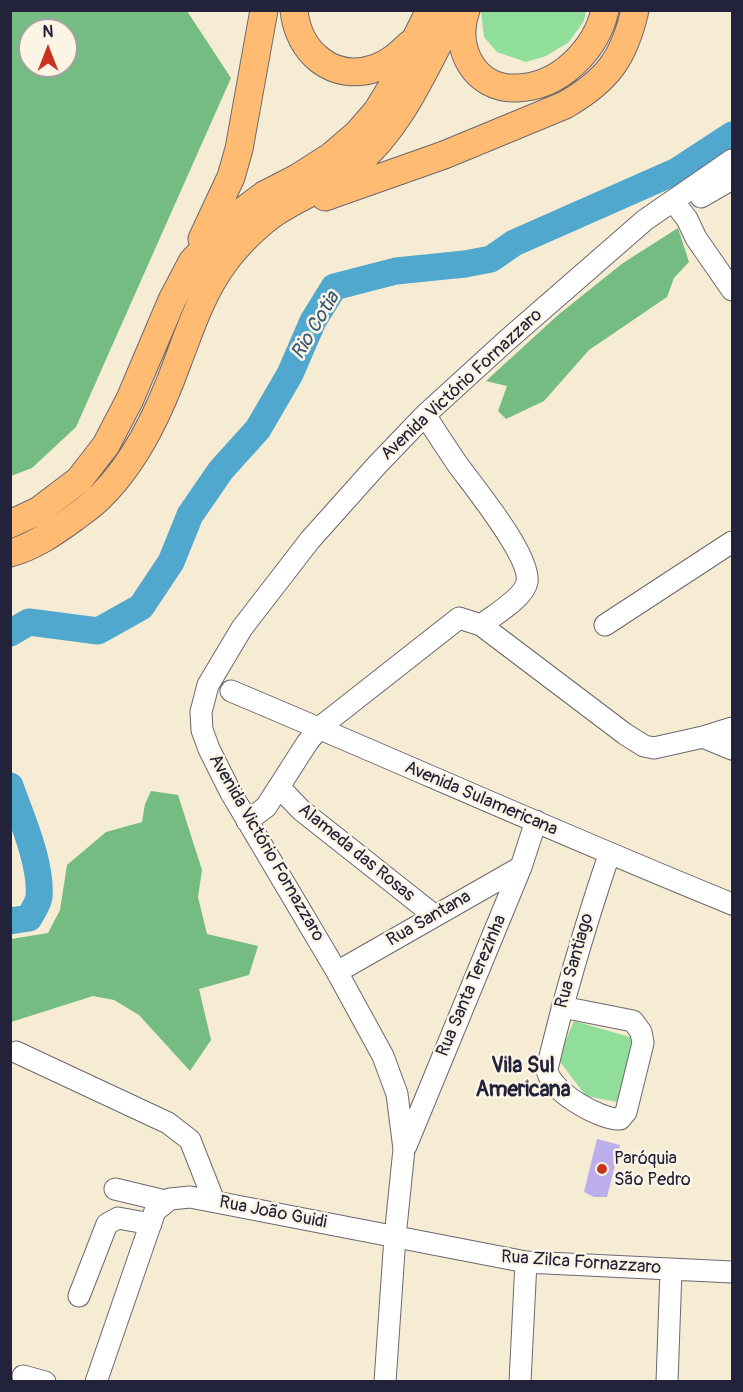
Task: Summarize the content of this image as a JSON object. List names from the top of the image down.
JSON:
{
  "streets": {
    "street": [
      "Avenida Victório Fornazzaro",
      "Avenida Sulamericana",
      "Alameda das Rosas",
      "Rua Santana",
      "Rua Santiago",
      "Rua Santa Terezinha",
      "Rua João Guidi",
      "Rua Zilca Fornazzaro"
    ]
  },
  "crossings": [
    ["Avenida Victório Fornazzaro", "Rua Santana"],
    ["Avenida Victório Fornazzaro", "Rua Santa Terezinha"],
    ["Avenida Victório Fornazzaro", "Rua João Guidi"],
    ["Avenida Victório Fornazzaro", "Rua Zilca Fornazzaro"],
    ["Avenida Sulamericana", "Rua Santiago"],
    ["Avenida Sulamericana", "Rua Santa Terezinha"],
    ["Alameda das Rosas", "Rua Santana"],
    ["Rua Santana", "Rua Santa Terezinha"],
    ["Rua João Guidi", "Rua Zilca Fornazzaro"]
  ],
  "districts": ["Vila Sul Americana"],
  "water": ["Rio Cotia"],
  "places": ["Paróquia São Pedro"],
  "north": "top"
}
